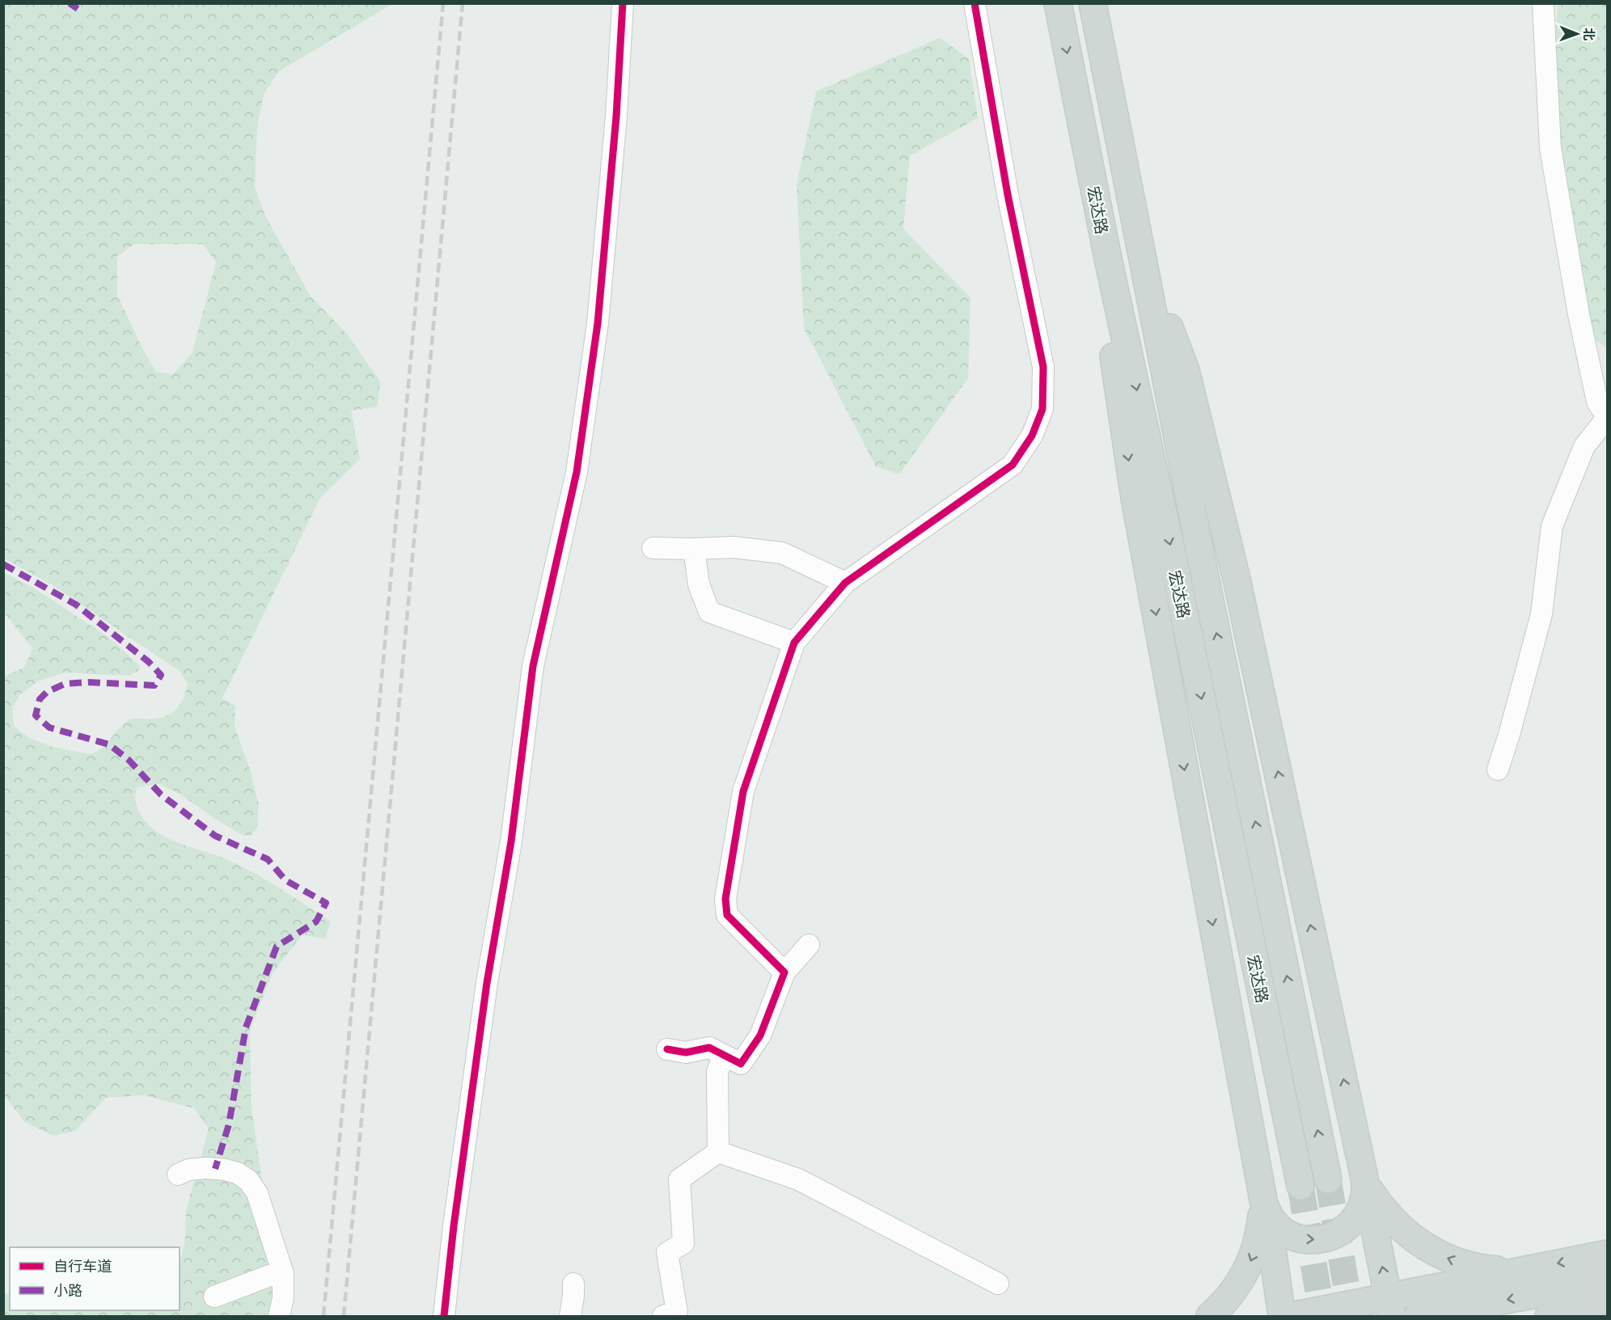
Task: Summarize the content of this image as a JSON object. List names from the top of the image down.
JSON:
{
  "streets": {
    "main road": ["宏达路"]
  },
  "legend": ["自行车道", "小路"],
  "north": "right"
}
